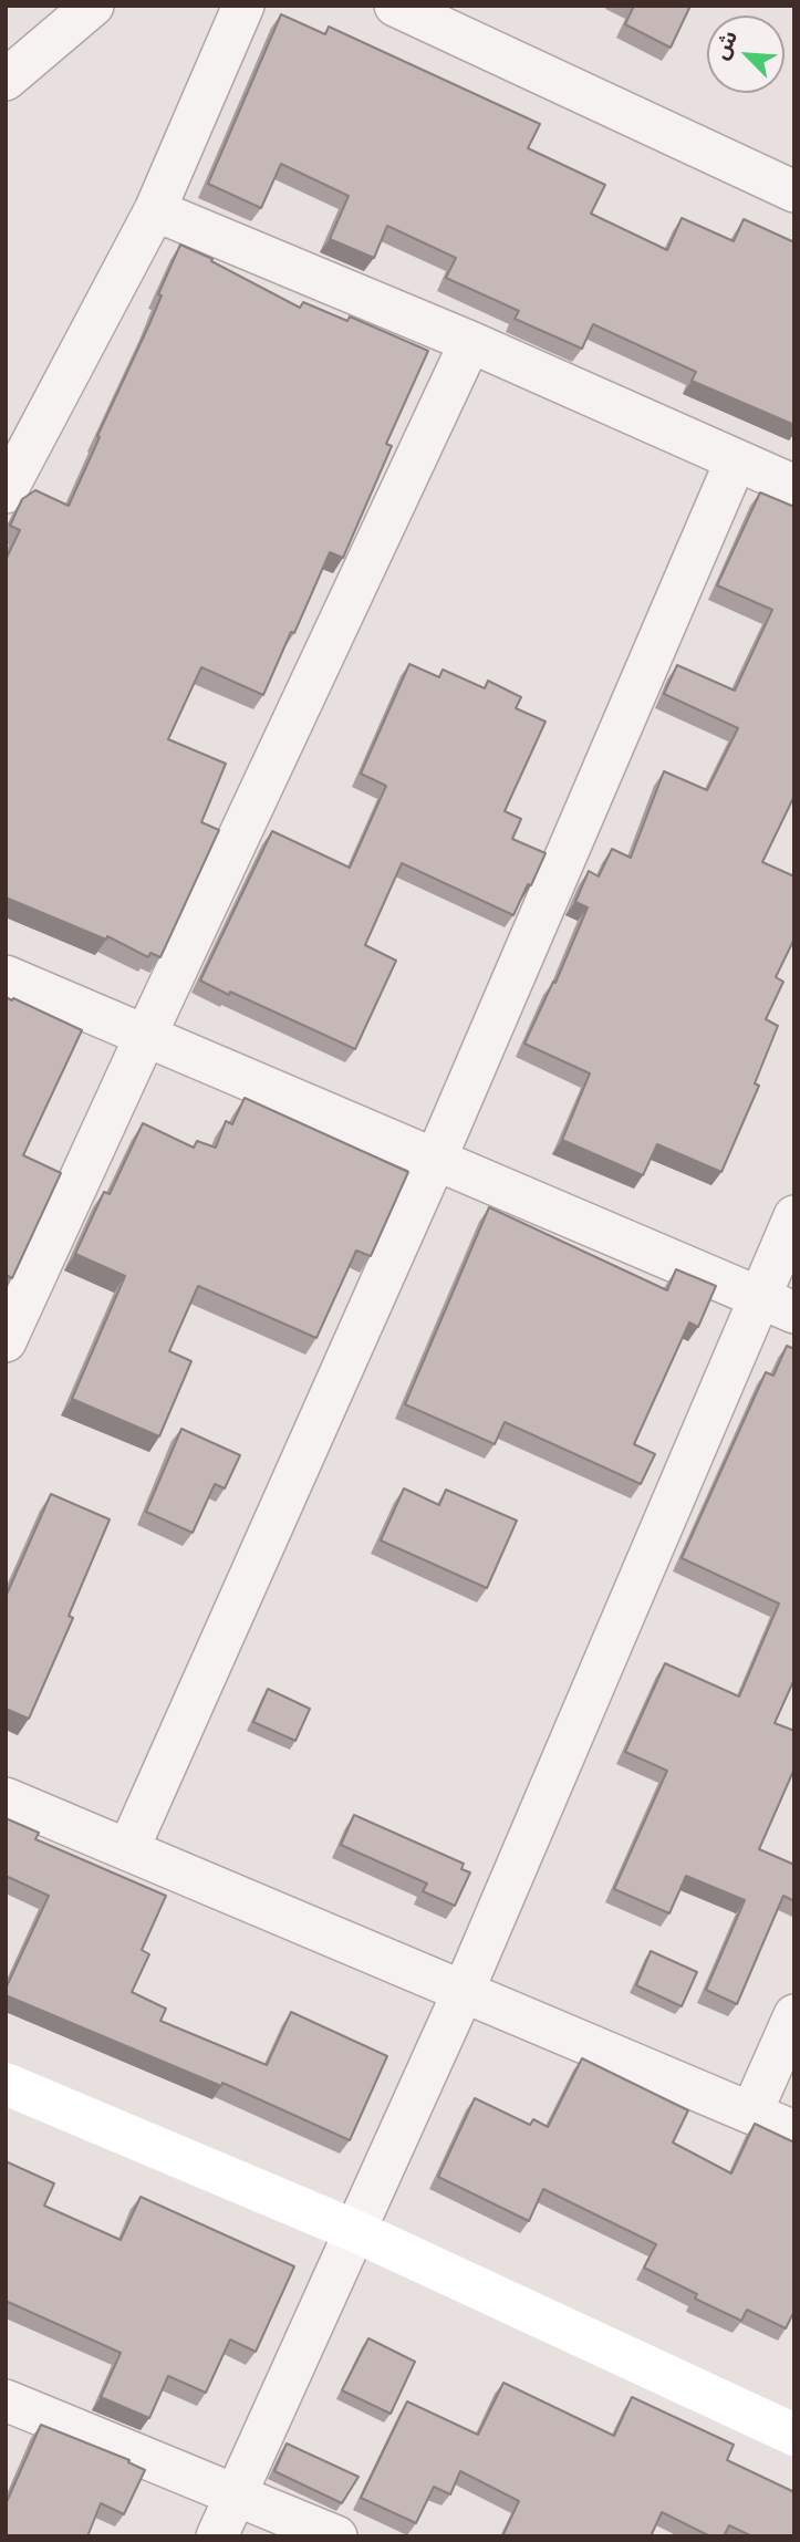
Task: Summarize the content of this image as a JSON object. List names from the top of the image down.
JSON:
{
  "north": "top left"
}
